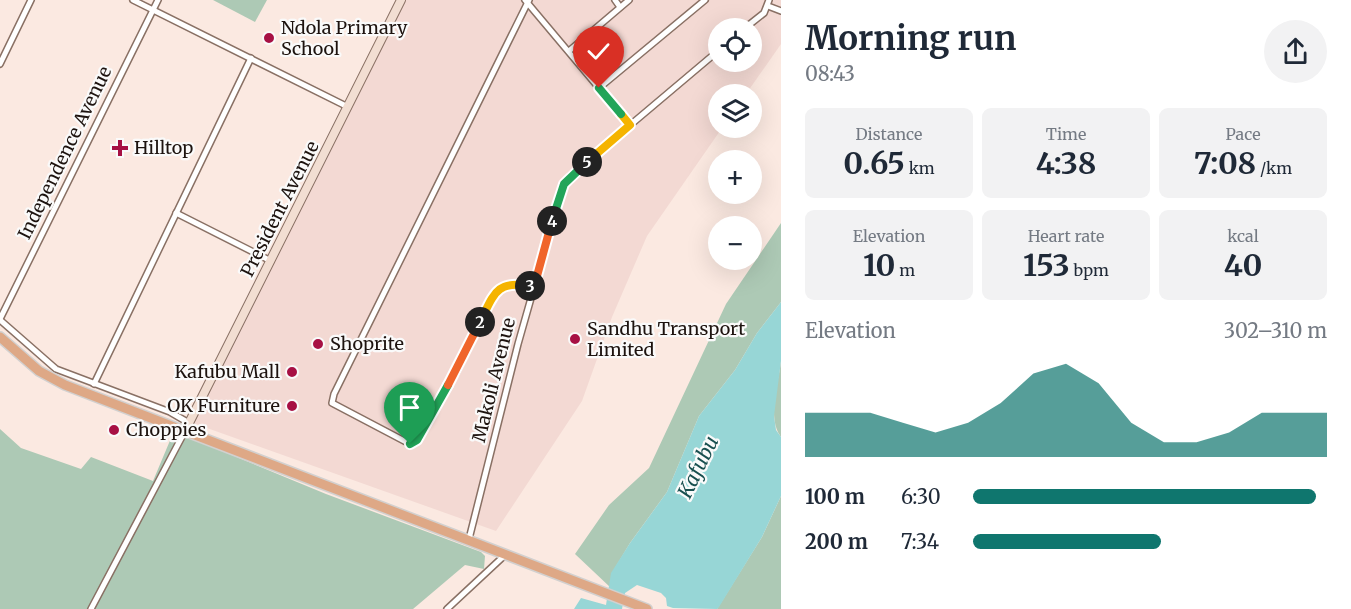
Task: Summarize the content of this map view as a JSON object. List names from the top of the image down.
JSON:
{
  "streets": {
    "main road": ["President Avenue"],
    "street": ["Independence Avenue", "Makoli Avenue"]
  },
  "water": ["Kafubu"],
  "places": {
    "other": [
      "Ndola Primary School",
      "Sandhu Transport Limited",
      "Shoprite",
      "Kafubu Mall",
      "OK Furniture",
      "Choppies"
    ],
    "health": ["Hilltop"]
  },
  "page": {
    "heading": ["Morning run", "08:43"],
    "map_buttons": ["+", "−"],
    "stats": [
      ["Distance", "0.65 km"],
      ["Time", "4:38"],
      ["Pace", "7:08 /km"],
      ["Elevation", "10 m"],
      ["Heart rate", "153 bpm"],
      ["kcal", "40"]
    ],
    "pins": [
      "5",
      "4",
      "3",
      "2"
    ],
    "chart": ["Elevation", "302–310 m"],
    "list": [
      {
        "name": "100 m",
        "note": "6:30"
      },
      {
        "name": "200 m",
        "note": "7:34"
      }
    ]
  }
}
